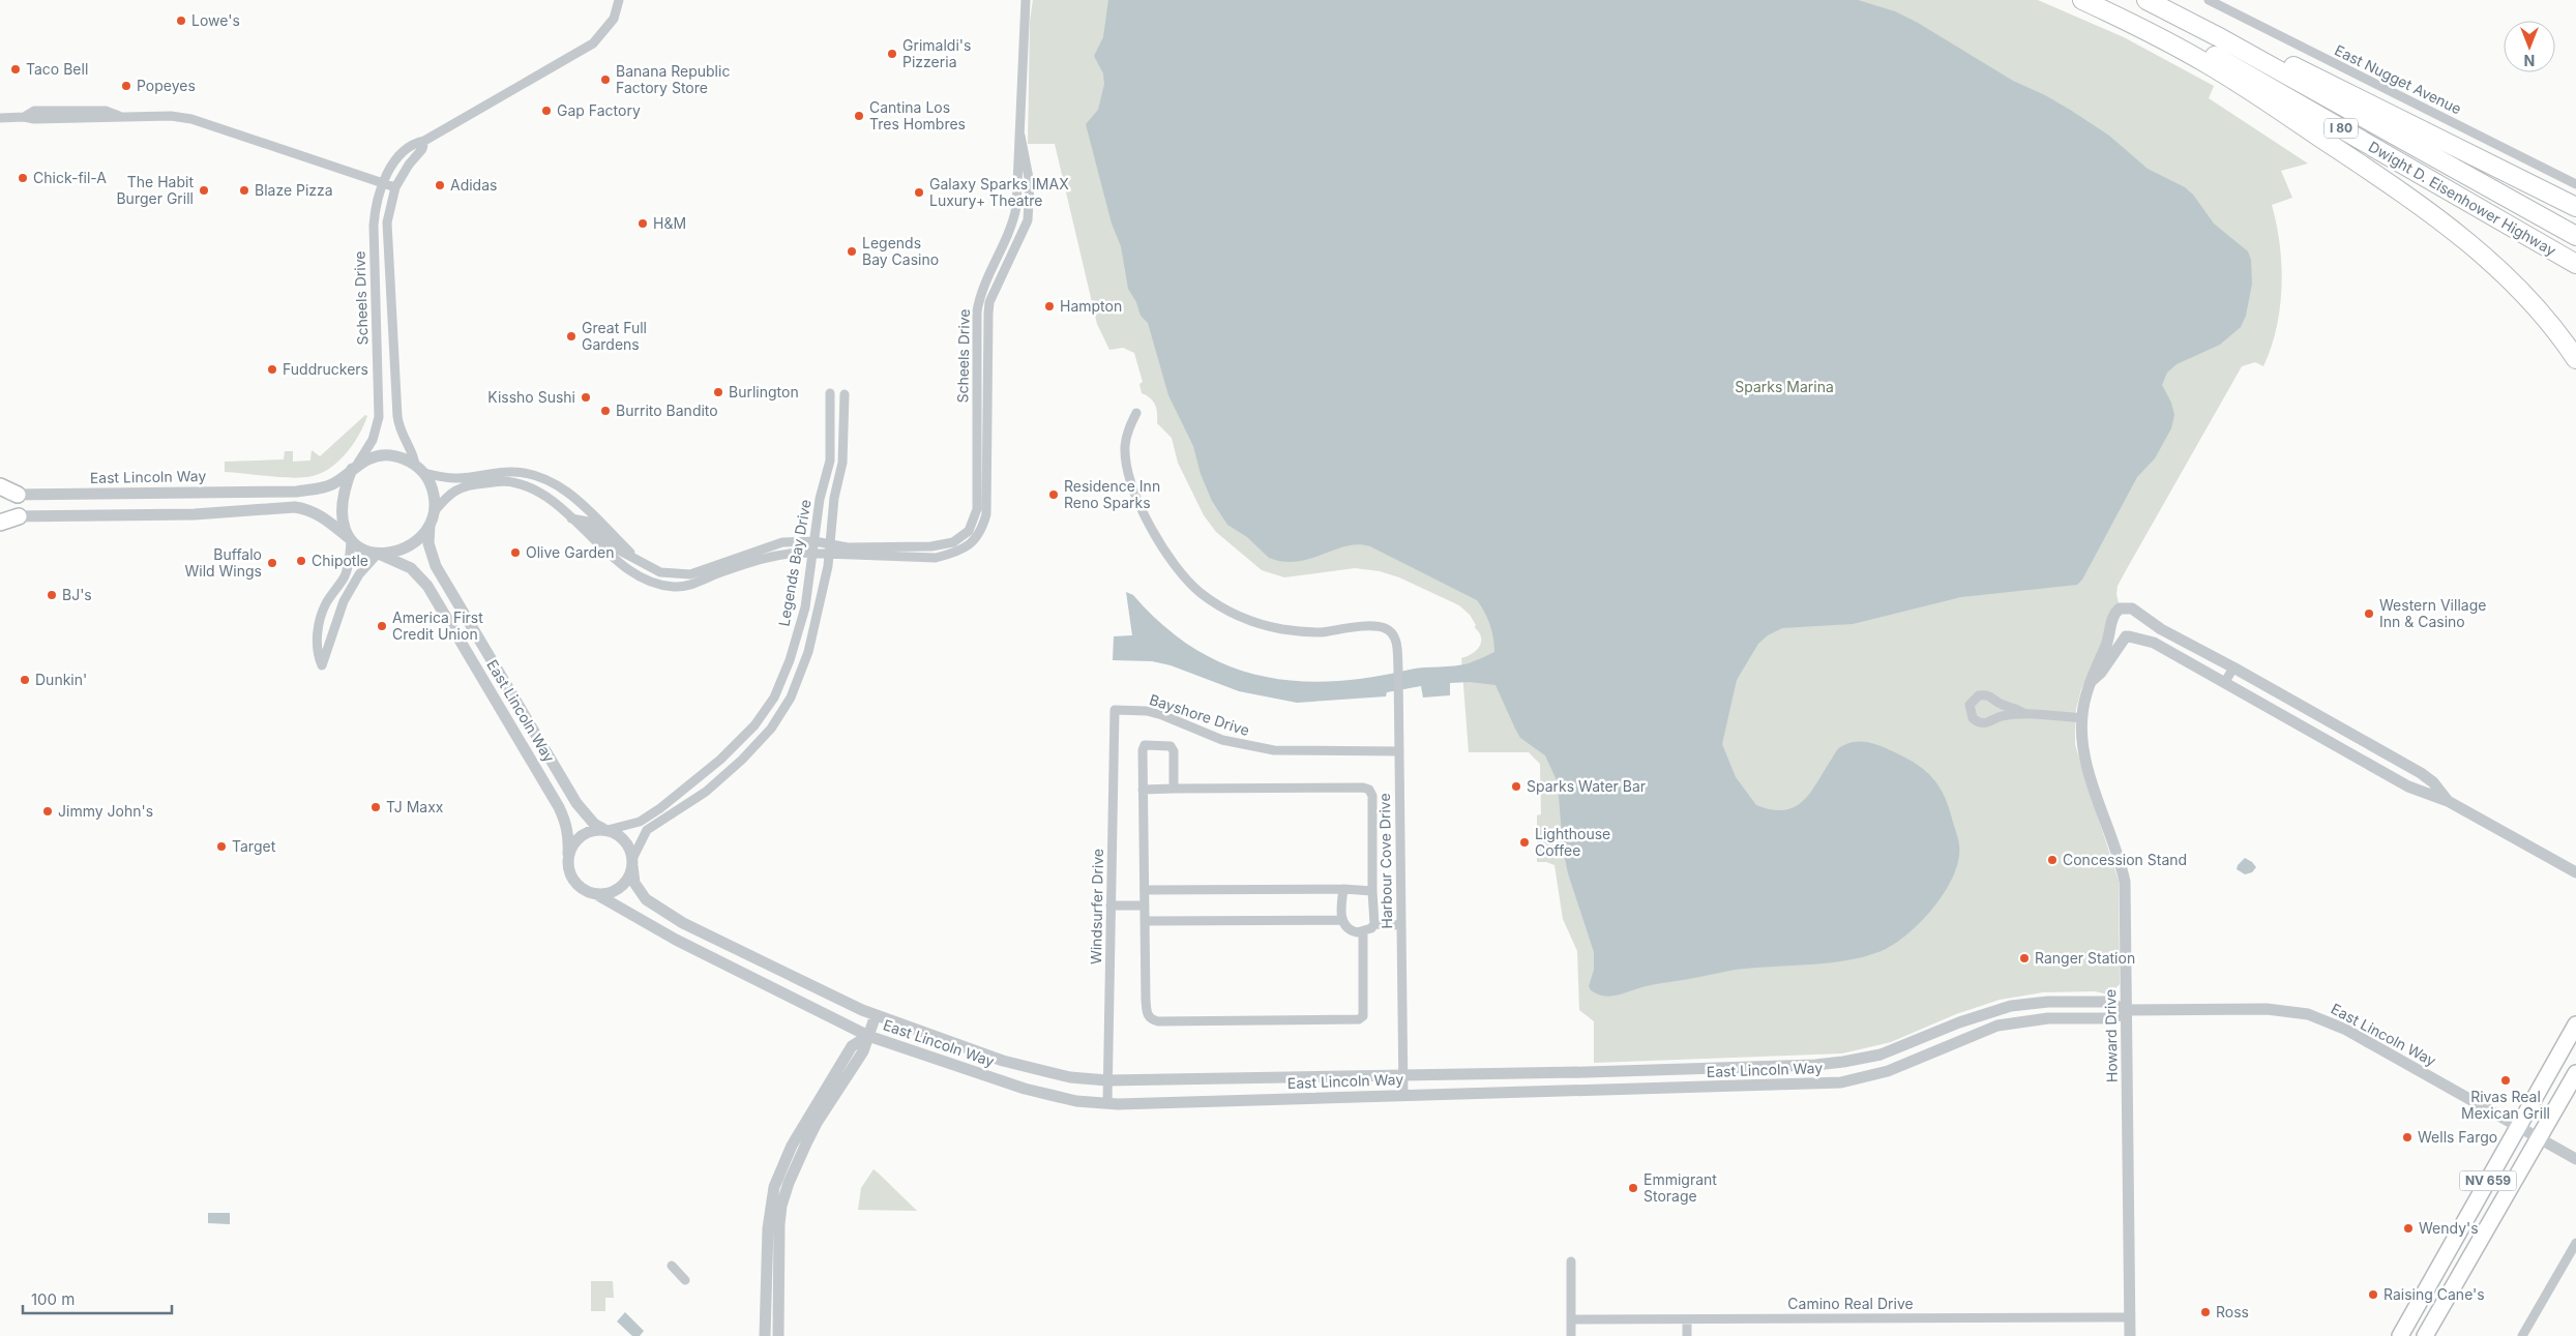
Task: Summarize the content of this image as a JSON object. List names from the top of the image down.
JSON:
{
  "streets": {
    "highway": ["I 80", "Dwight D. Eisenhower Highway"],
    "main road": ["NV 659"],
    "street": [
      "East Nugget Avenue",
      "Scheels Drive",
      "East Lincoln Way",
      "Legends Bay Drive",
      "Bayshore Drive",
      "Harbour Cove Drive",
      "Windsurfer Drive",
      "Howard Drive",
      "Camino Real Drive"
    ]
  },
  "crossings": [
    ["Scheels Drive", "East Lincoln Way"],
    ["Scheels Drive", "Legends Bay Drive"],
    ["East Lincoln Way", "Legends Bay Drive"],
    ["East Lincoln Way", "Harbour Cove Drive"],
    ["East Lincoln Way", "Windsurfer Drive"],
    ["East Lincoln Way", "Howard Drive"],
    ["East Lincoln Way", "NV 659"],
    ["Bayshore Drive", "Harbour Cove Drive"],
    ["Bayshore Drive", "Windsurfer Drive"],
    ["Howard Drive", "Camino Real Drive"]
  ],
  "parks": ["Sparks Marina"],
  "places": [
    "Lowe's",
    "Grimaldi's Pizzeria",
    "Taco Bell",
    "Banana Republic Factory Store",
    "Popeyes",
    "Gap Factory",
    "Cantina Los Tres Hombres",
    "Chick-fil-A",
    "Adidas",
    "The Habit Burger Grill",
    "Blaze Pizza",
    "Galaxy Sparks IMAX Luxury+ Theatre",
    "H&M",
    "Legends Bay Casino",
    "Hampton",
    "Great Full Gardens",
    "Fuddruckers",
    "Burlington",
    "Kissho Sushi",
    "Burrito Bandito",
    "Residence Inn Reno Sparks",
    "Olive Garden",
    "Chipotle",
    "Buffalo Wild Wings",
    "BJ's",
    "Western Village Inn & Casino",
    "America First Credit Union",
    "Dunkin'",
    "Sparks Water Bar",
    "TJ Maxx",
    "Jimmy John's",
    "Lighthouse Coffee",
    "Target",
    "Concession Stand",
    "Ranger Station",
    "Rivas Real Mexican Grill",
    "Wells Fargo",
    "Emmigrant Storage",
    "Wendy's",
    "Raising Cane's",
    "Ross"
  ],
  "scale_bar": "100 m",
  "north": "bottom"
}
